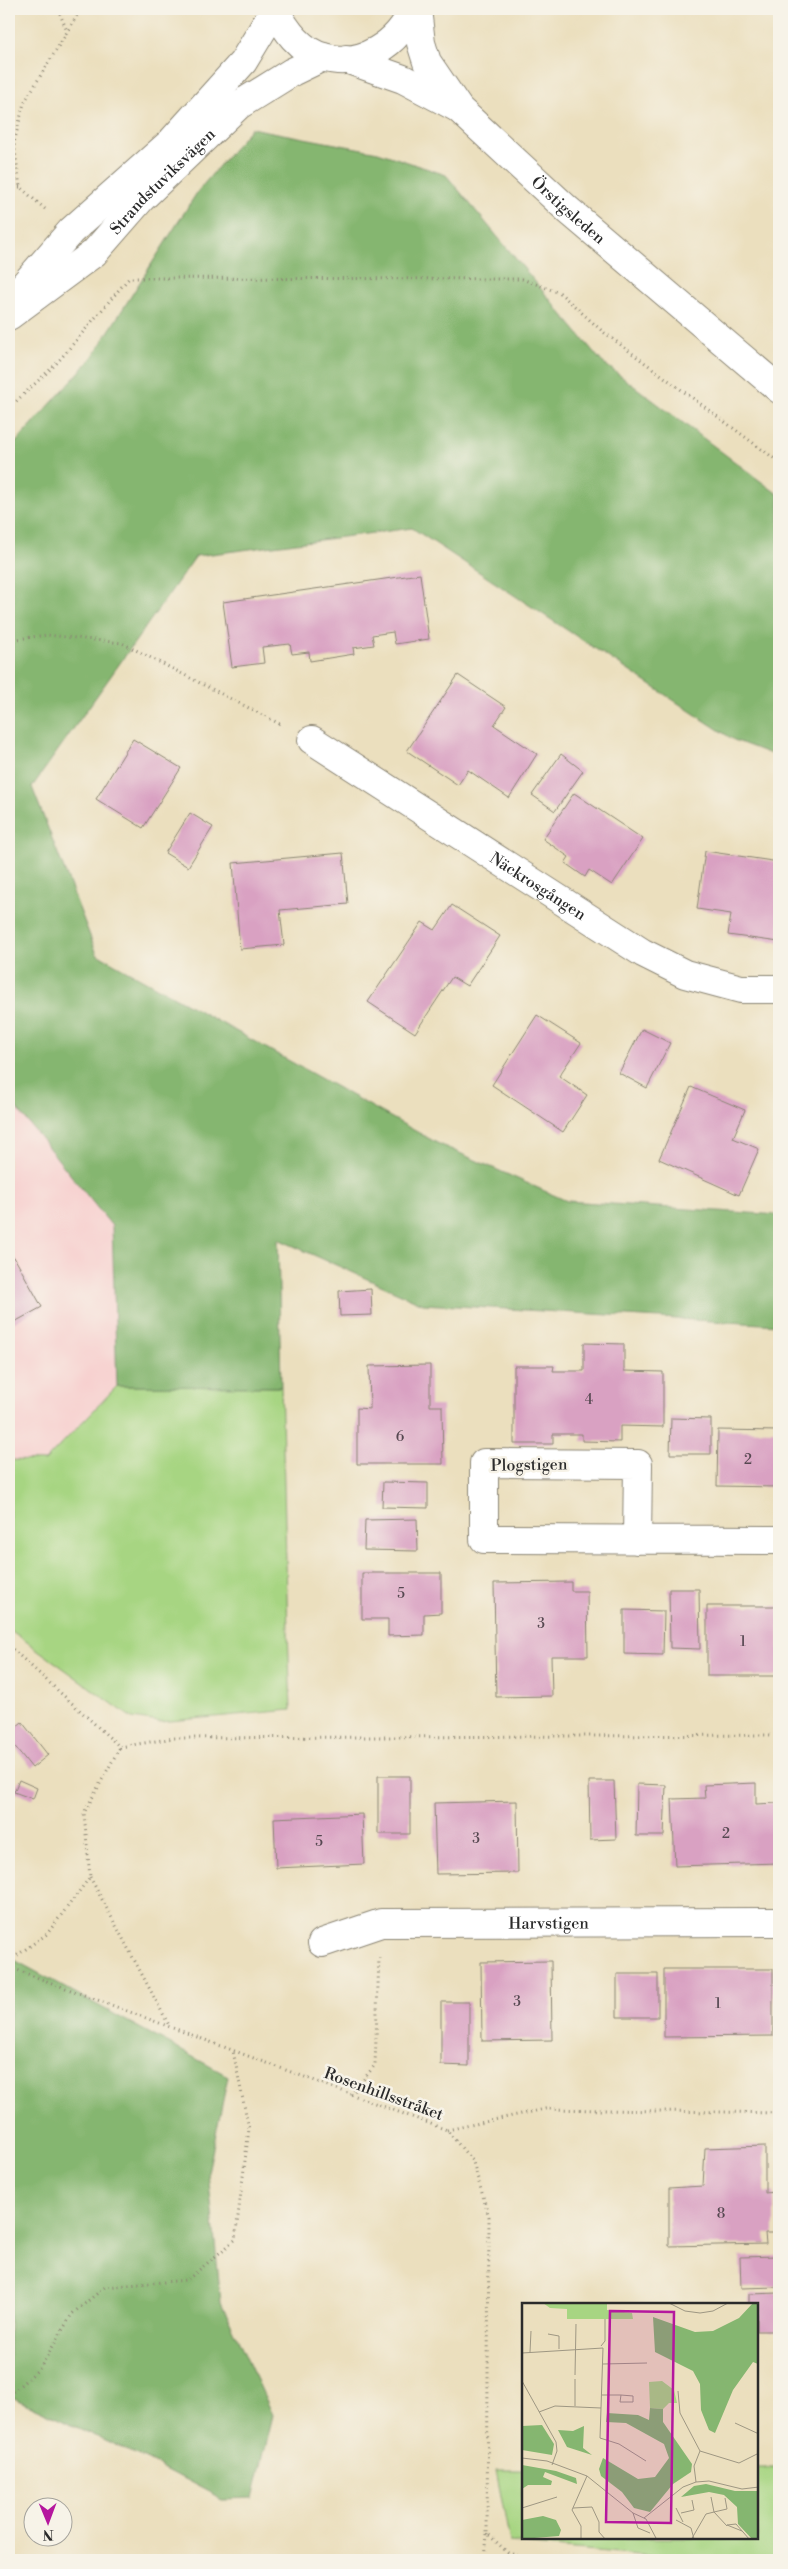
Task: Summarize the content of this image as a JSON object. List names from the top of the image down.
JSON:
{
  "streets": {
    "street": [
      "Strandstuviksvägen",
      "Örstigsleden",
      "Näckrosgången",
      "Plogstigen",
      "Harvstigen"
    ],
    "path": ["Rosenhillsstråket"]
  },
  "crossings": [
    ["Strandstuviksvägen", "Örstigsleden"]
  ],
  "house_numbers": [
    "4",
    "6",
    "2",
    "5",
    "3",
    "1",
    "2",
    "3",
    "5",
    "3",
    "1",
    "8"
  ],
  "north": "bottom"
}
